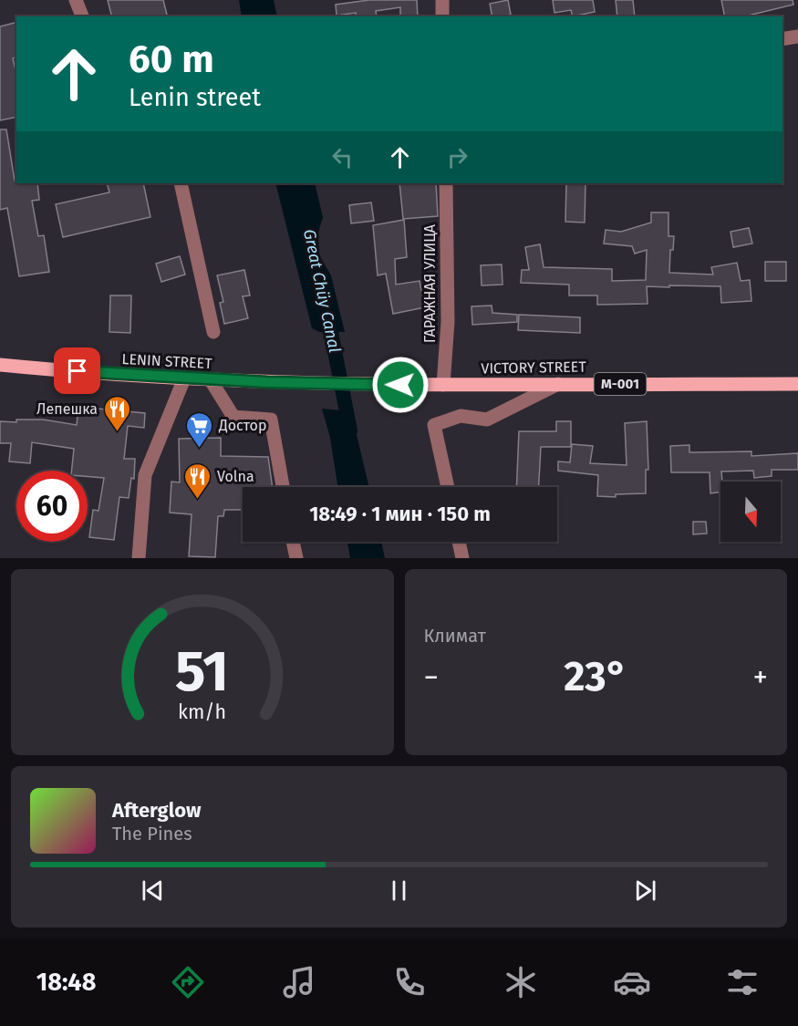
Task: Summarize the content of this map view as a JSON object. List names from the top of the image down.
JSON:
{
  "streets": {
    "main road": ["LENIN STREET", "VICTORY STREET", "М-001"],
    "street": ["ГАРАЖНАЯ УЛИЦА"]
  },
  "crossings": [
    ["ГАРАЖНАЯ УЛИЦА", "VICTORY STREET"],
    ["LENIN STREET", "VICTORY STREET"]
  ],
  "water": ["Great Chüy Canal"],
  "places": {
    "restaurant": ["Лепешка", "Volna"],
    "supermarket": ["Достор"]
  },
  "north": "bottom",
  "page": {
    "turn": ["60 m", "Lenin street"],
    "limit": "60",
    "trip": "18:49 · 1 мин · 150 m",
    "tile": "Климат",
    "heat": ["−", "23°", "+"],
    "song": ["Afterglow", "The Pines"],
    "tabs": "18:48",
    "gauge": ["51", "km/h"]
  }
}
